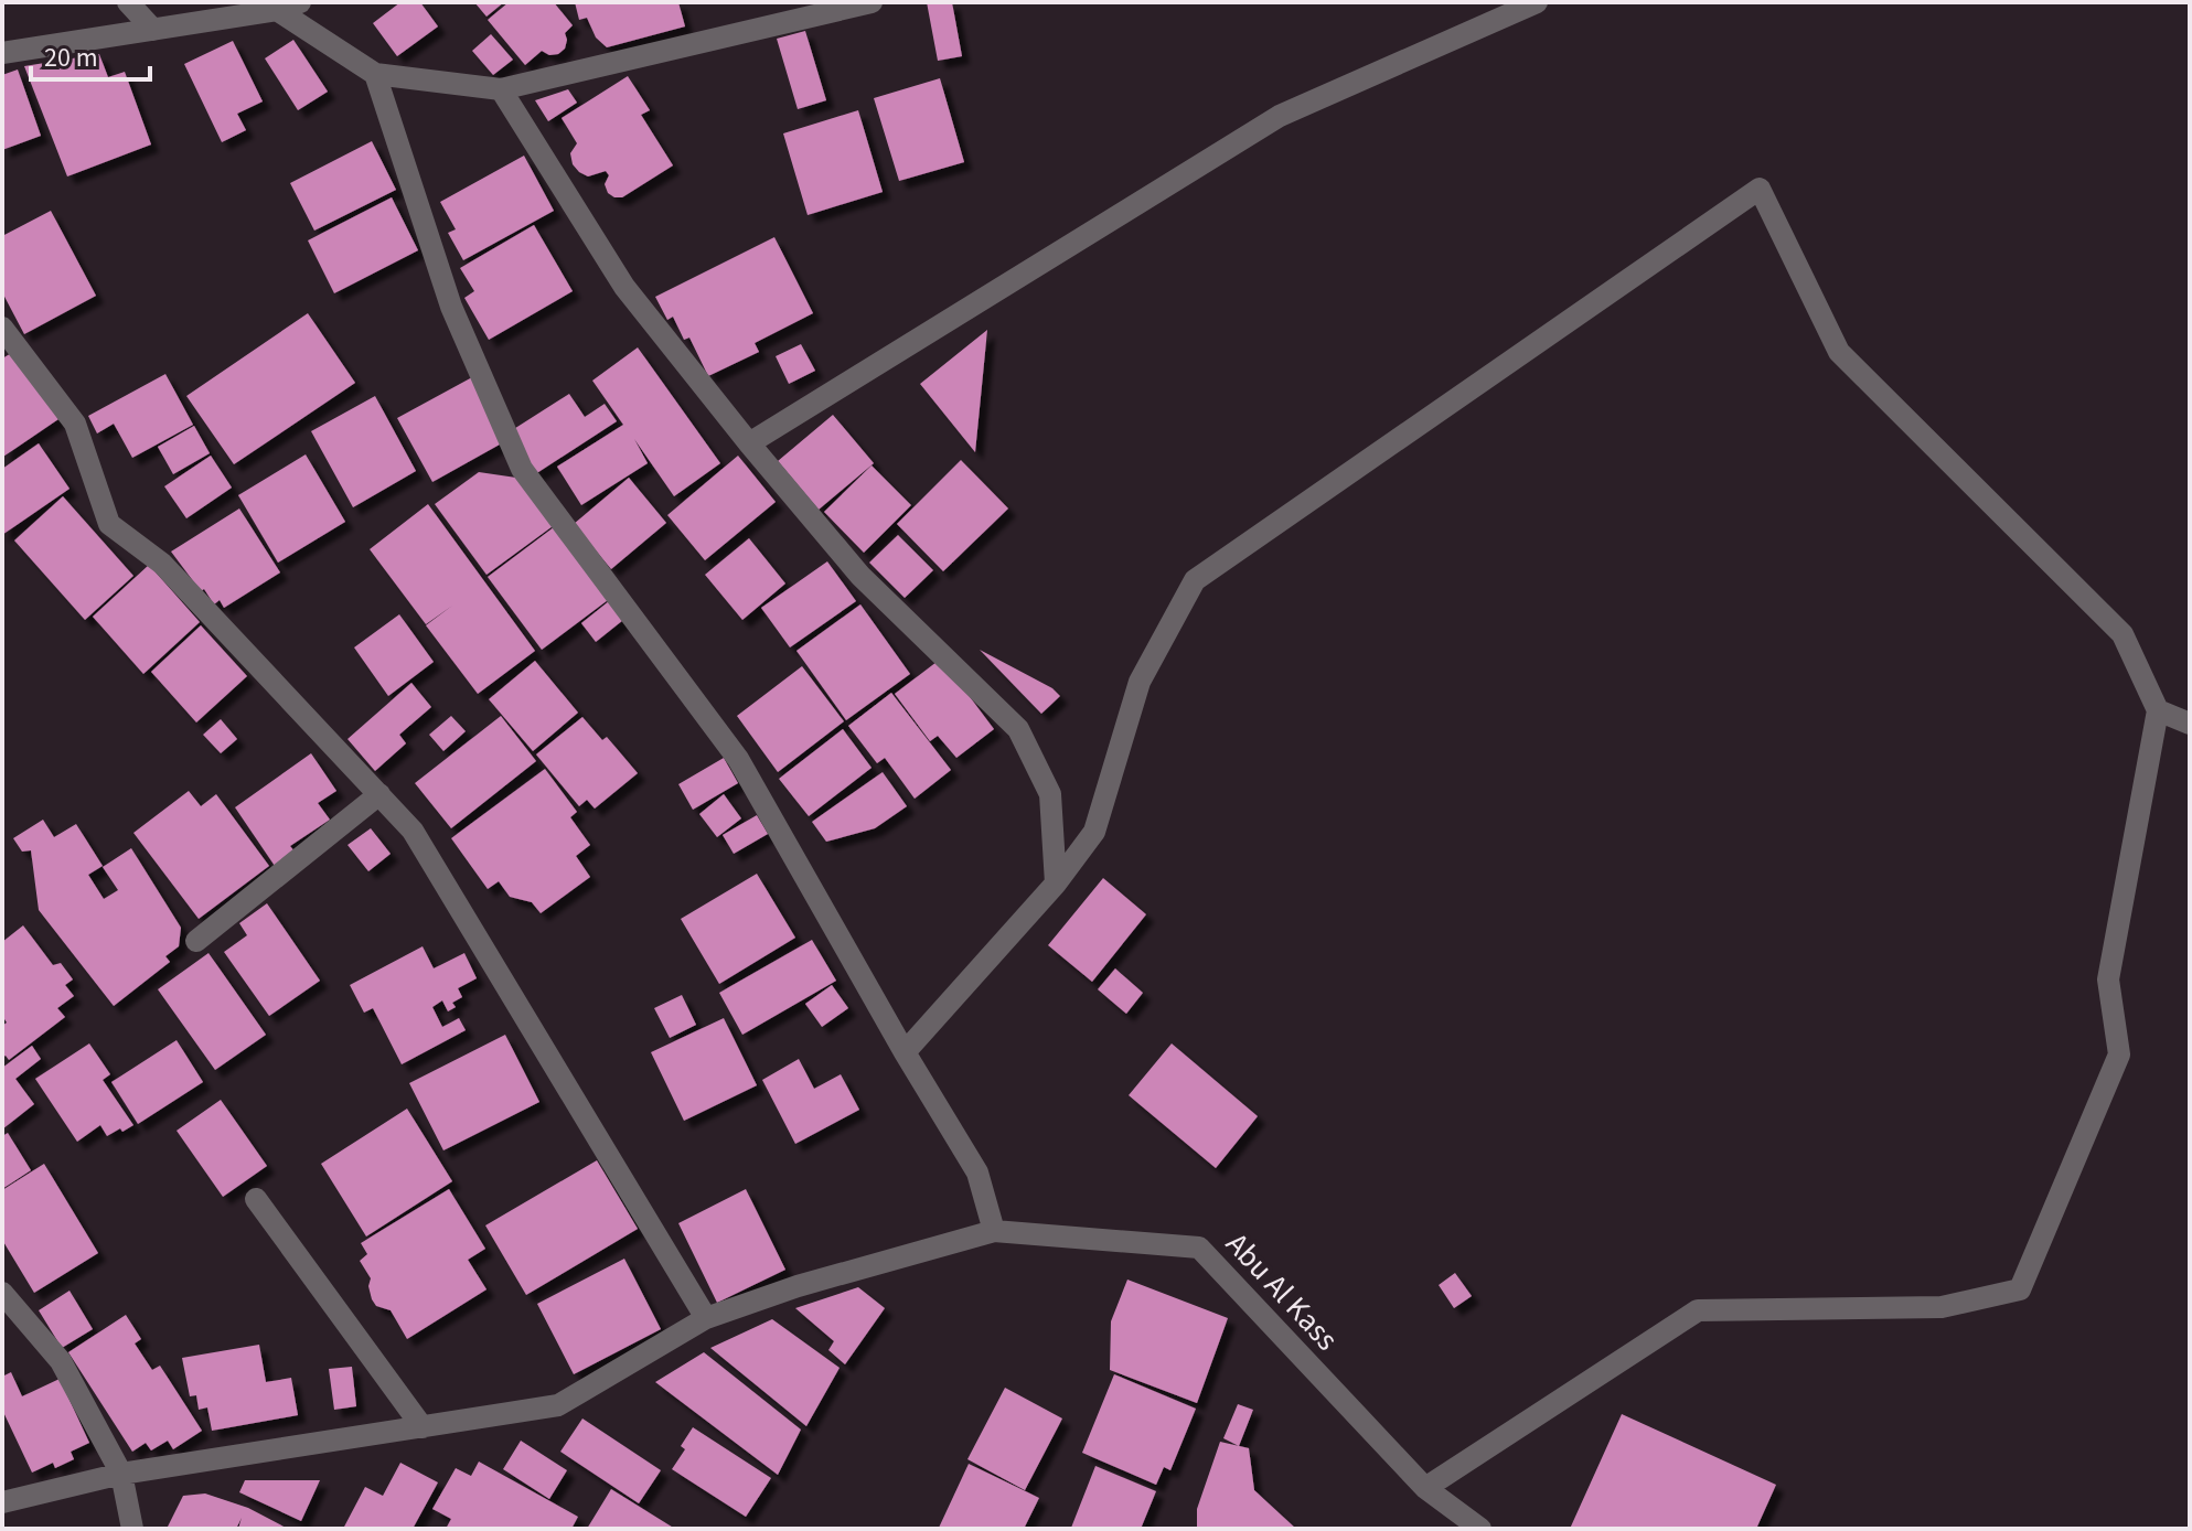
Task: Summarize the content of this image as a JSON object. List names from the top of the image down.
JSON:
{
  "streets": {
    "street": ["Abu Al Kass"]
  },
  "scale_bar": "20 m"
}
